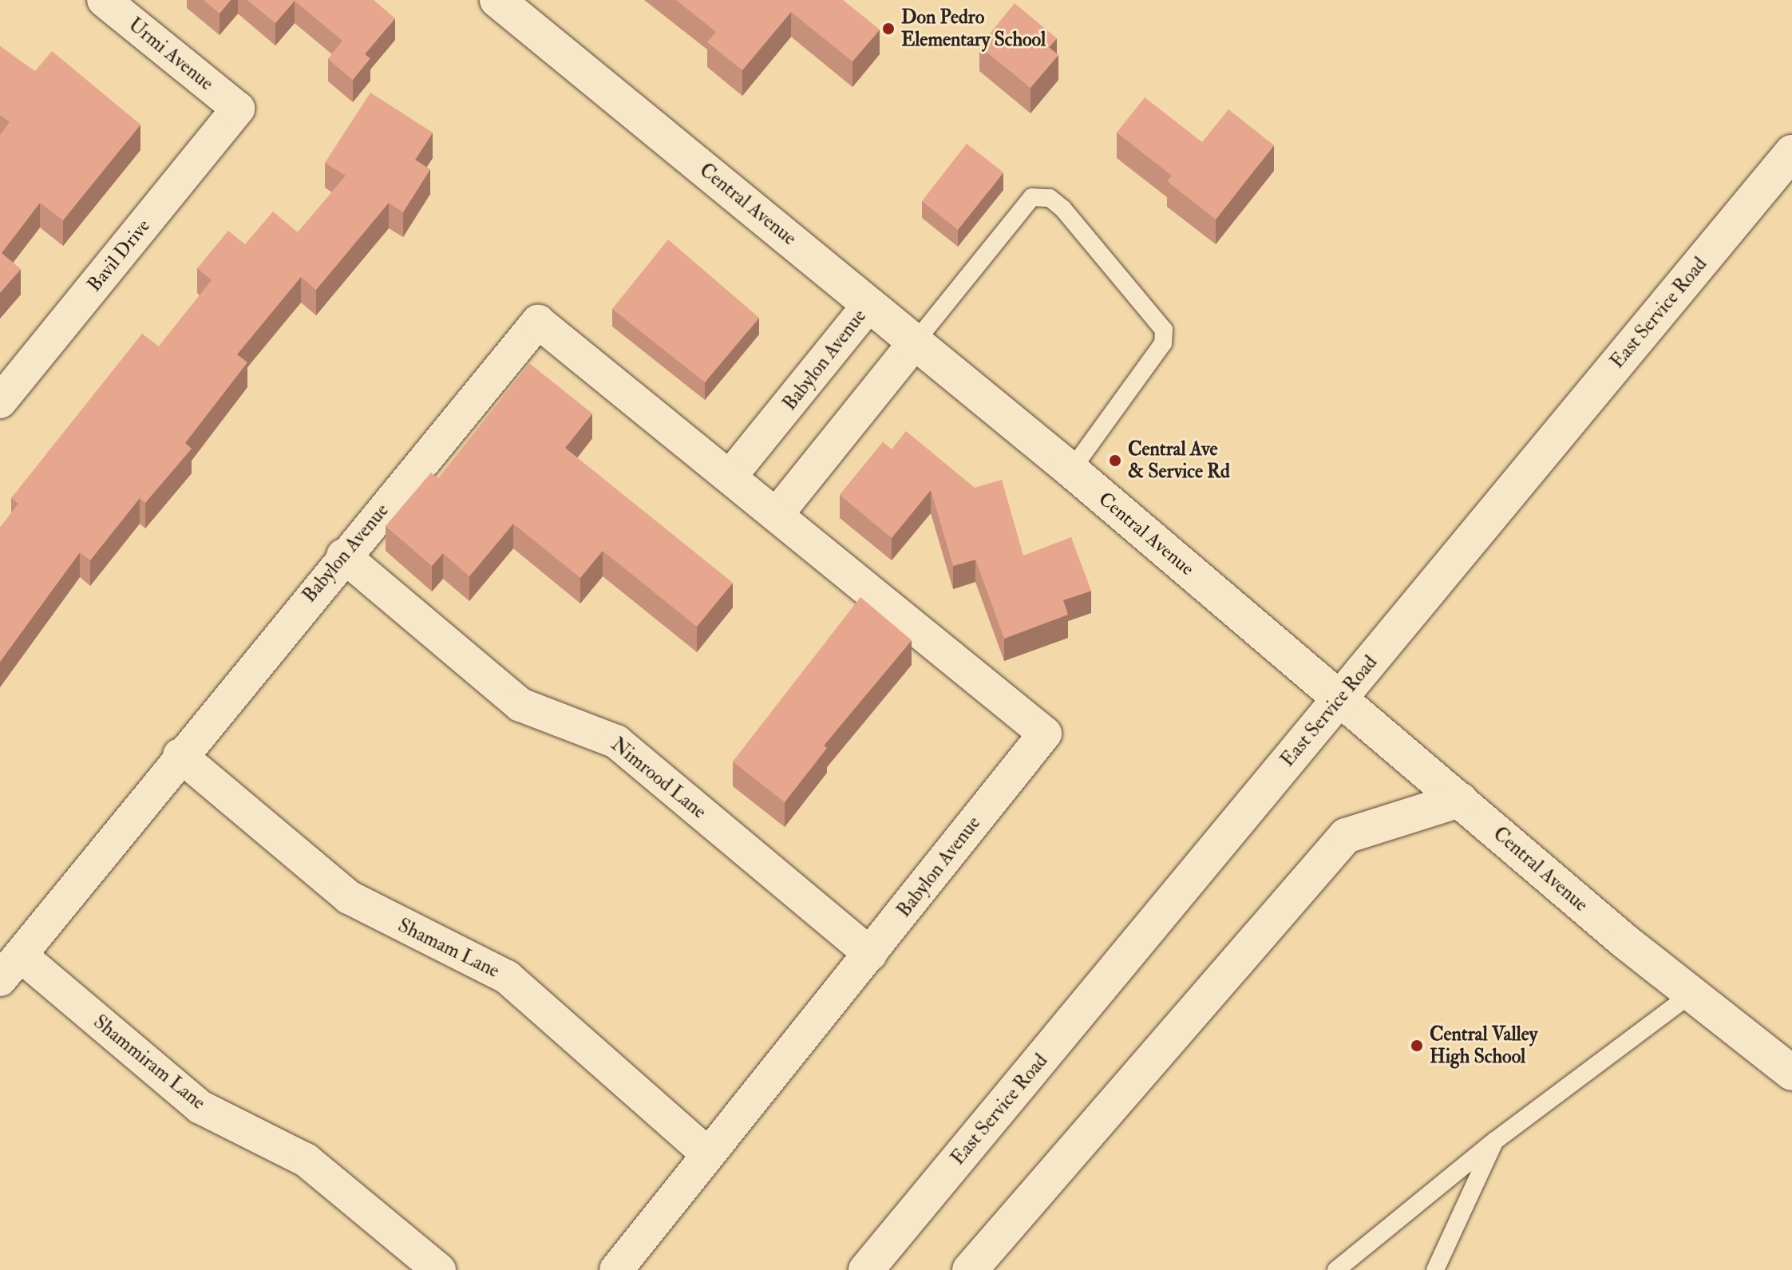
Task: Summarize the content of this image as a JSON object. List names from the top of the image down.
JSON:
{
  "streets": {
    "street": [
      "Urmi Avenue",
      "Central Avenue",
      "Bavil Drive",
      "East Service Road",
      "Babylon Avenue",
      "Nimrood Lane",
      "Shamam Lane",
      "Shammiram Lane"
    ]
  },
  "crossings": [
    ["Urmi Avenue", "Bavil Drive"],
    ["Central Avenue", "East Service Road"],
    ["Central Avenue", "Babylon Avenue"],
    ["Babylon Avenue", "Nimrood Lane"],
    ["Babylon Avenue", "Shamam Lane"],
    ["Babylon Avenue", "Shammiram Lane"]
  ],
  "places": ["Don Pedro Elementary School", "Central Ave & Service Rd", "Central Valley High School"]
}
